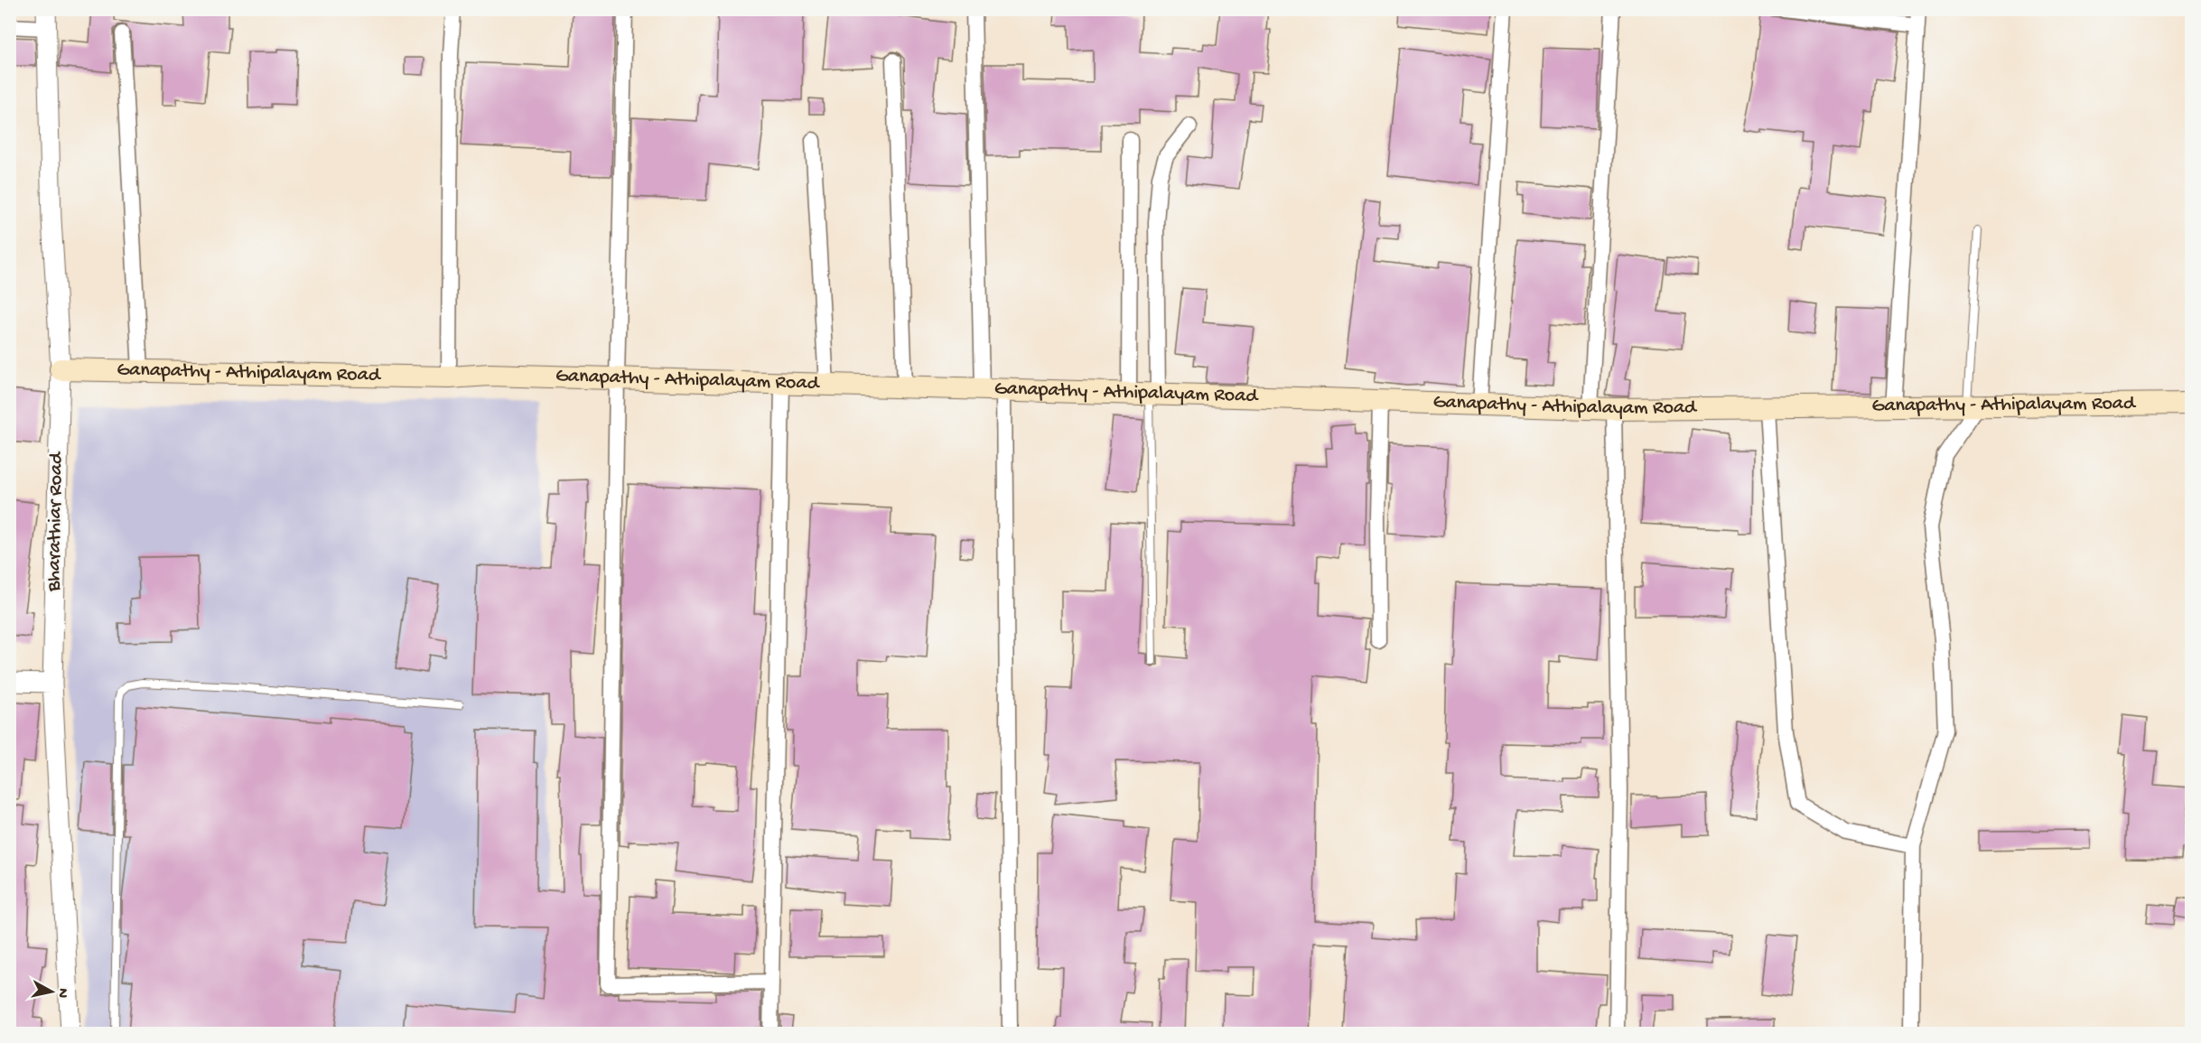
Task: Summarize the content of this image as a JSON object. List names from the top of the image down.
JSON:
{
  "streets": {
    "main road": ["Ganapathy - Athipalayam Road"],
    "street": ["Bharathiar Road"]
  },
  "crossings": [
    ["Ganapathy - Athipalayam Road", "Bharathiar Road"]
  ],
  "north": "right"
}
